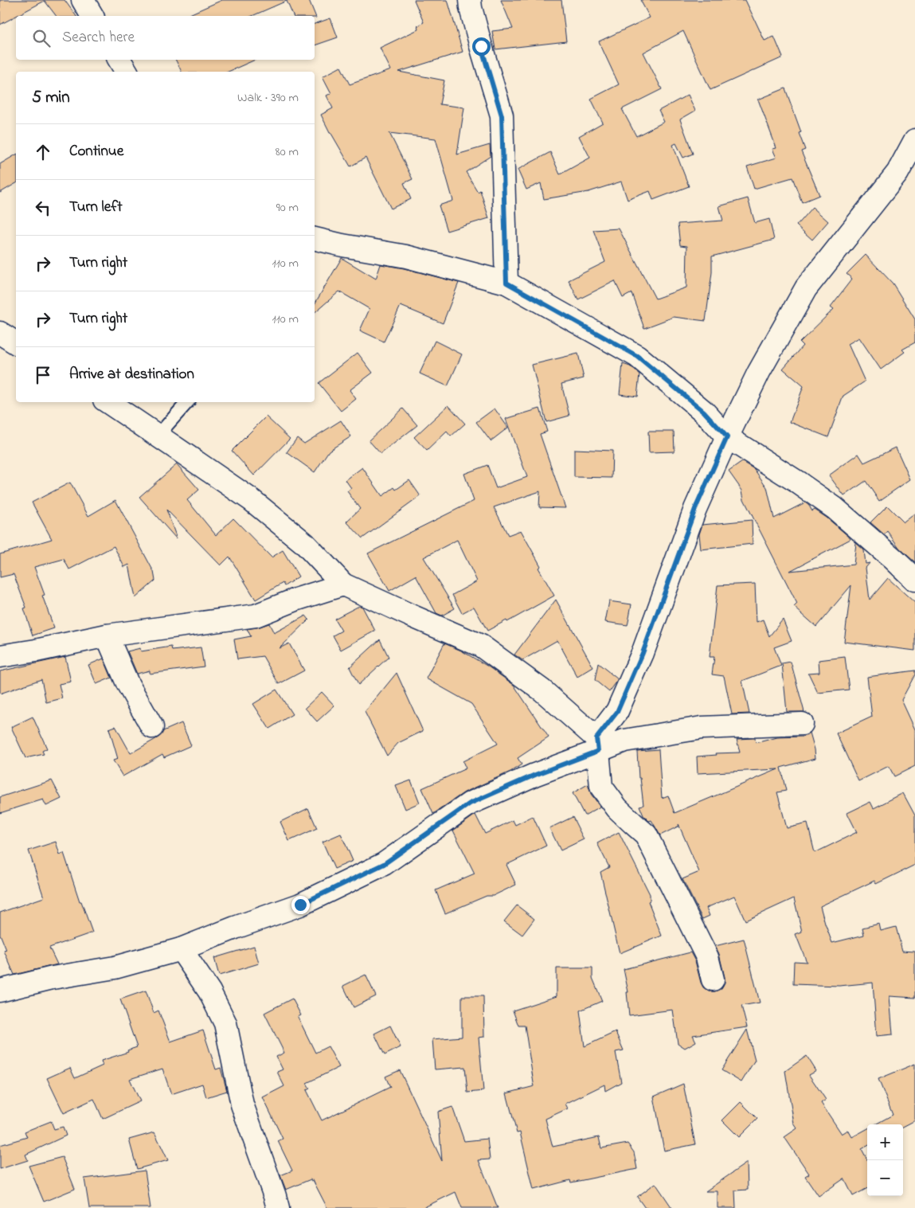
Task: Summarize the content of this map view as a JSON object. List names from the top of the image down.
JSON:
{
  "page": {
    "search": "Search here",
    "heading": ["5 min", "Walk · 390 m"],
    "list": [
      ["Continue", "80 m"],
      ["Turn left", "90 m"],
      ["Turn right", "110 m"],
      ["Turn right", "110 m"],
      "Arrive at destination"
    ],
    "map_buttons": ["+", "−"]
  }
}
